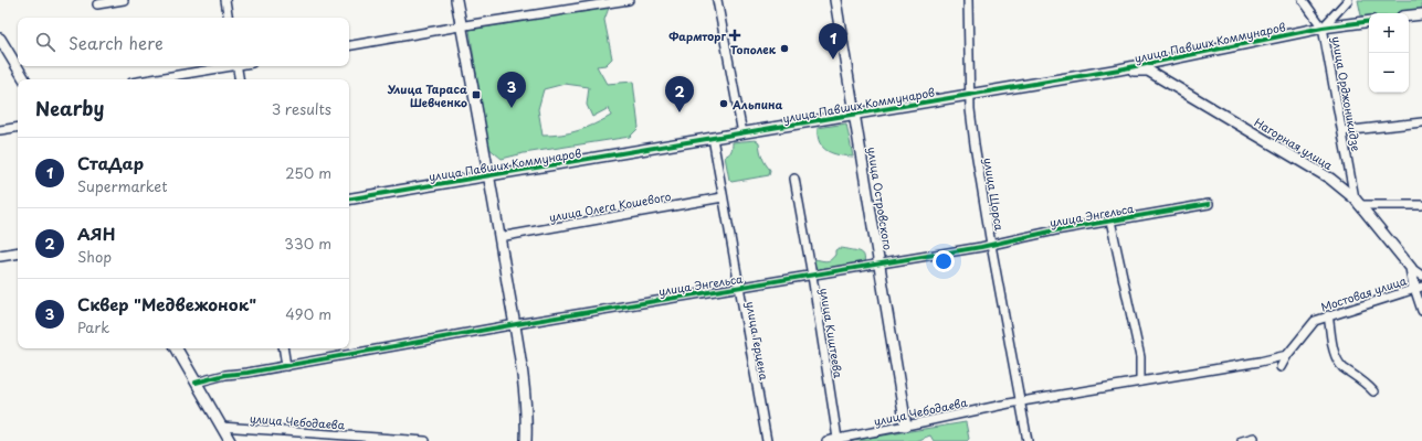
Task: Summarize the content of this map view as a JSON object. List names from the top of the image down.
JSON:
{
  "streets": {
    "street": [
      "улица Павших Коммунаров",
      "улица Орджоникидзе",
      "Нагорная улица",
      "улица Щорса",
      "улица Островского",
      "улица Олега Кошевого",
      "улица Энгельса",
      "Мостовая улица",
      "улица Киштеева",
      "улица Герцена",
      "улица Чебодаева"
    ]
  },
  "crossings": [
    ["улица Павших Коммунаров", "улица Орджоникидзе"],
    ["улица Павших Коммунаров", "Нагорная улица"],
    ["улица Павших Коммунаров", "улица Щорса"],
    ["улица Павших Коммунаров", "улица Островского"],
    ["улица Павших Коммунаров", "улица Герцена"],
    ["улица Орджоникидзе", "Нагорная улица"],
    ["улица Щорса", "улица Энгельса"],
    ["улица Щорса", "улица Чебодаева"],
    ["улица Островского", "улица Энгельса"],
    ["улица Островского", "улица Чебодаева"],
    ["улица Олега Кошевого", "улица Герцена"],
    ["улица Энгельса", "улица Киштеева"],
    ["улица Энгельса", "улица Герцена"],
    ["Мостовая улица", "улица Чебодаева"],
    ["улица Киштеева", "улица Чебодаева"]
  ],
  "places": {
    "health": ["Фармторг"],
    "other": ["Тополек", "Альпина"],
    "transit": ["Улица Тараса Шевченко"]
  },
  "page": {
    "map_buttons": ["+", "−"],
    "search": "Search here",
    "pins": ["1", "3", "2"],
    "heading": ["Nearby", "3 results"],
    "list": [
      {
        "mark": "1",
        "name": "СтаДар",
        "note": "Supermarket",
        "value": "250 m"
      },
      {
        "mark": "2",
        "name": "АЯН",
        "note": "Shop",
        "value": "330 m"
      },
      {
        "mark": "3",
        "name": "Сквер \"Медвежонок\"",
        "note": "Park",
        "value": "490 m"
      }
    ]
  }
}
